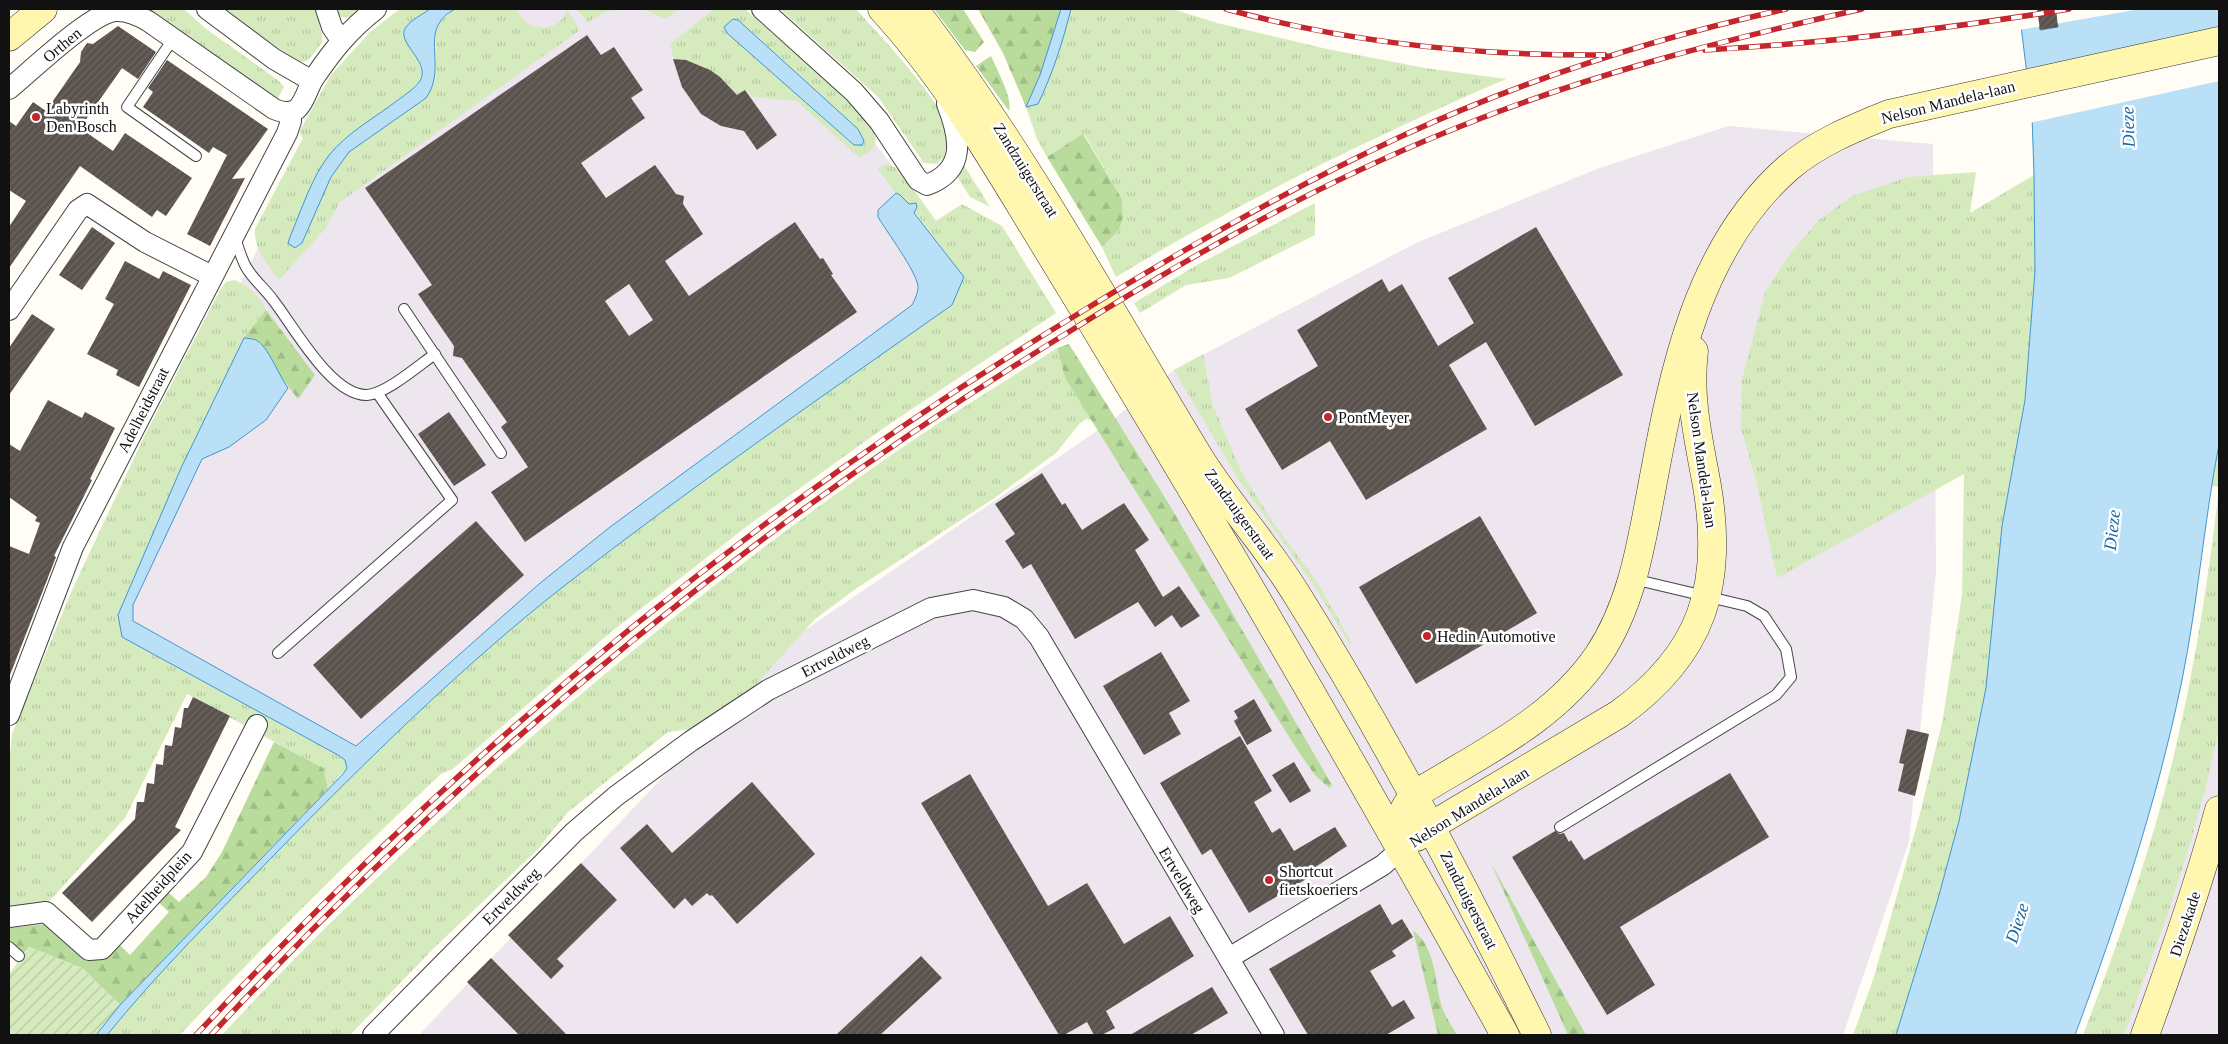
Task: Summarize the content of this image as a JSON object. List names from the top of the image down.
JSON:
{
  "streets": {
    "main road": ["Nelson Mandela-laan", "Zandzuigerstraat", "Diezekade"],
    "street": [
      "Orthen",
      "Adelheidstraat",
      "Ertveldweg",
      "Adelheidplein"
    ]
  },
  "crossings": [
    ["Orthen", "Adelheidstraat"],
    ["Nelson Mandela-laan", "Zandzuigerstraat"]
  ],
  "water": ["Dieze"],
  "places": [
    "Labyrinth Den Bosch",
    "PontMeyer",
    "Hedin Automotive",
    "Shortcut fietskoeriers"
  ]
}
